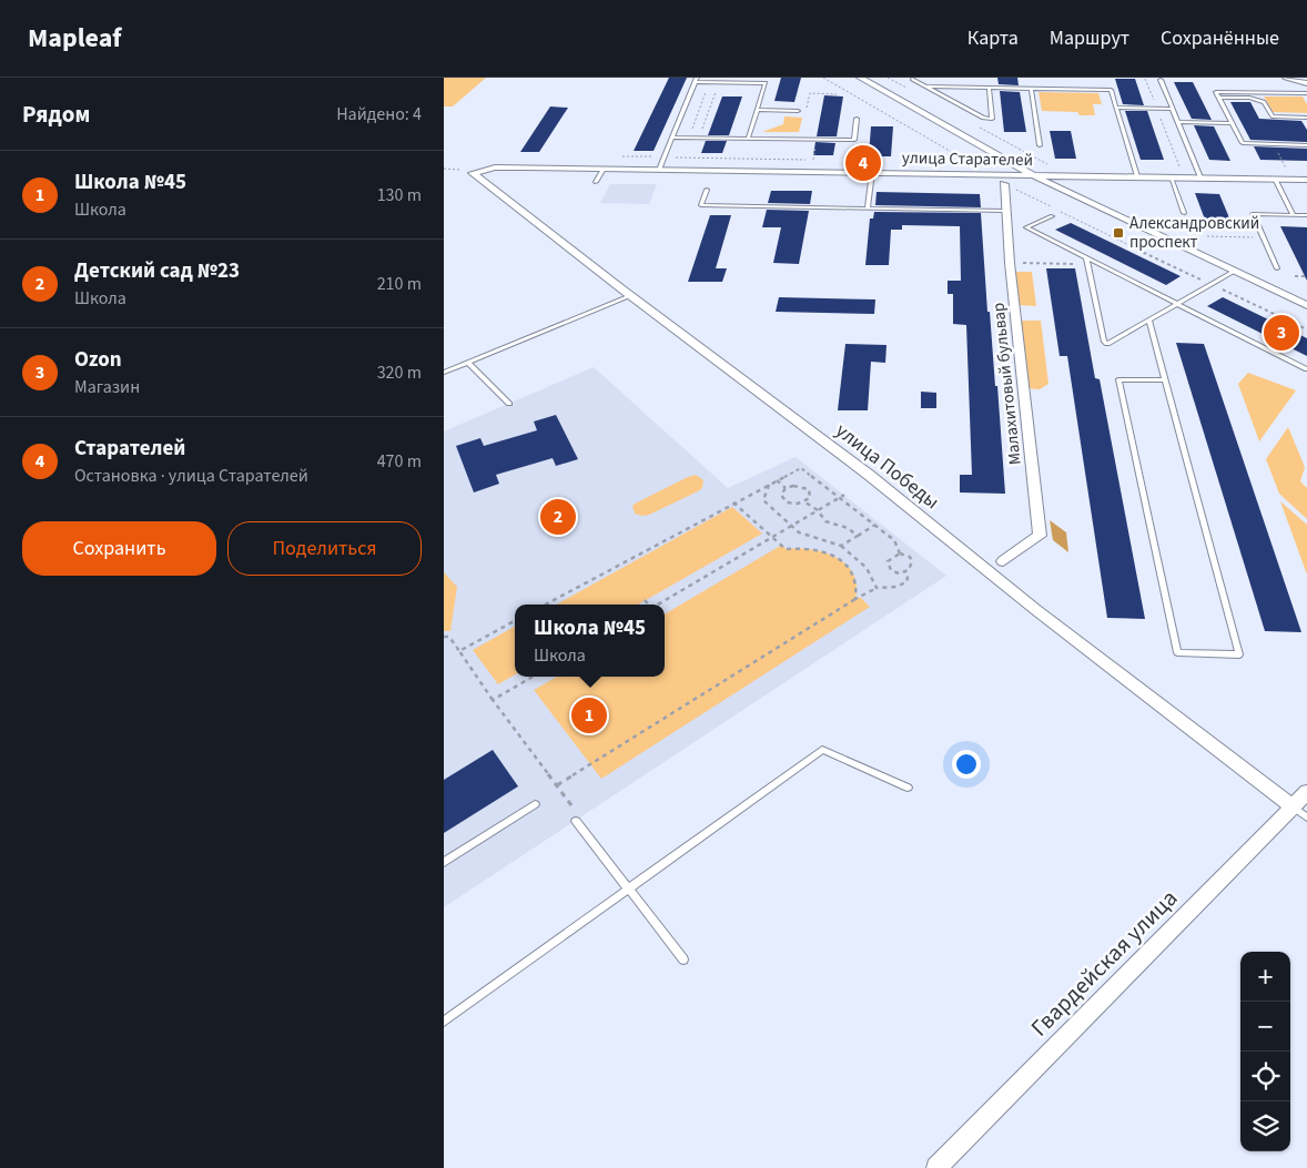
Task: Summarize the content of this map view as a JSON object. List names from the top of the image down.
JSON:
{
  "streets": {
    "street": [
      "улица Старателей",
      "Малахитовый бульвар",
      "улица Победы",
      "Гвардейская улица"
    ]
  },
  "crossings": [
    ["улица Старателей", "улица Победы"],
    ["улица Победы", "Гвардейская улица"]
  ],
  "places": {
    "transit": ["Александровский проспект"]
  },
  "page": {
    "header": "Mapleaf",
    "nav": ["Карта", "Маршрут", "Сохранённые"],
    "heading": ["Рядом", "Найдено: 4"],
    "pins": [
      "4",
      "3",
      "2",
      "1"
    ],
    "list": [
      {
        "mark": "1",
        "name": "Школа №45",
        "note": "Школа",
        "value": "130 m"
      },
      {
        "mark": "2",
        "name": "Детский сад №23",
        "note": "Школа",
        "value": "210 m"
      },
      {
        "mark": "3",
        "name": "Ozon",
        "note": "Магазин",
        "value": "320 m"
      },
      {
        "mark": "4",
        "name": "Старателей",
        "note": "Остановка · улица Старателей",
        "value": "470 m"
      }
    ],
    "buttons": ["Сохранить", "Поделиться"],
    "popup": ["Школа №45", "Школа"],
    "map_buttons": ["+", "−"]
  }
}
